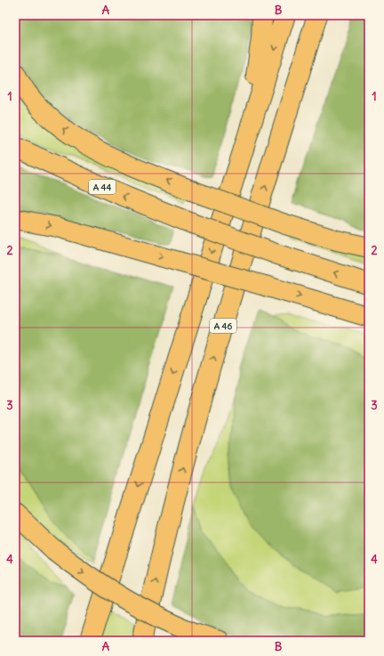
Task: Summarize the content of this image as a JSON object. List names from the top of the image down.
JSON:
{
  "streets": {
    "highway": ["A 44", "A 46"]
  },
  "grid": {
    "columns": ["A", "B"],
    "rows": [
      "1",
      "2",
      "3",
      "4"
    ]
  }
}
